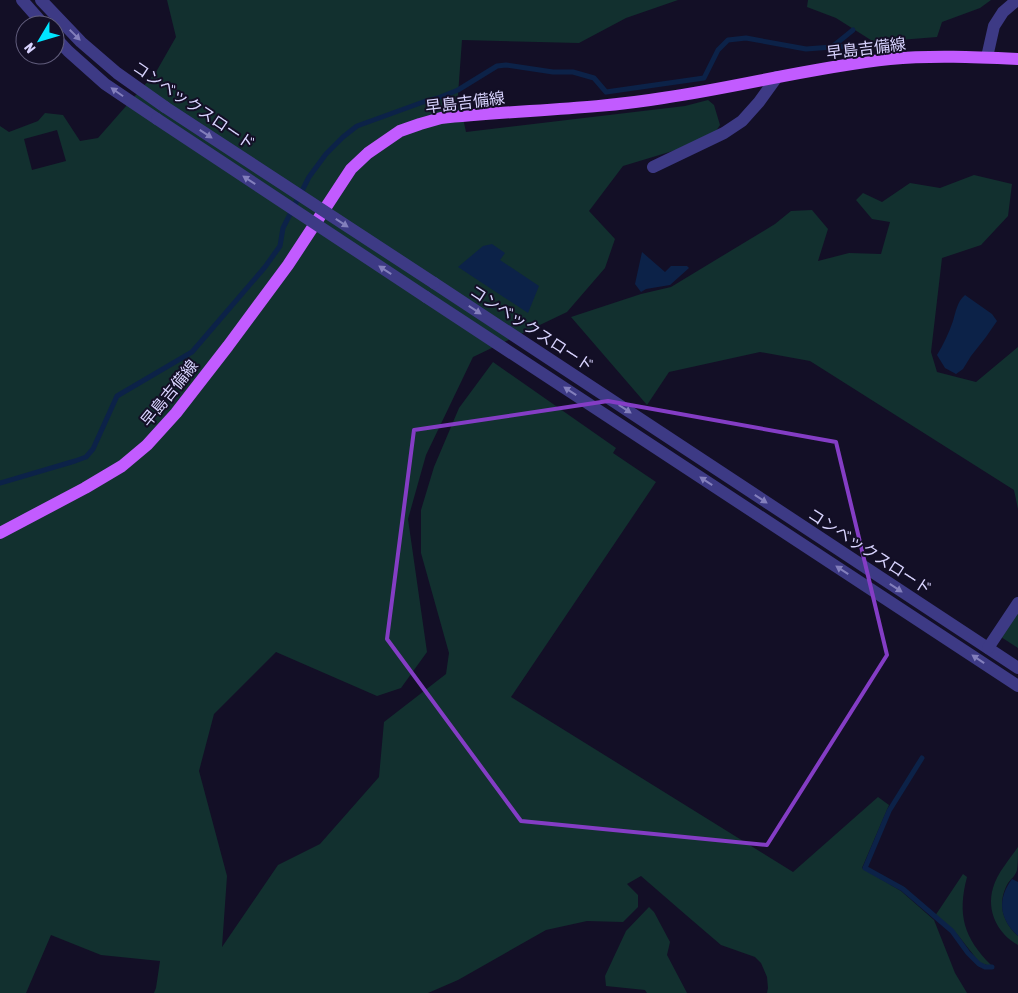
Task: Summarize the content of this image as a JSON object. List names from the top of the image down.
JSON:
{
  "streets": {
    "main road": ["早島吉備線"],
    "street": ["コンベックスロード"]
  },
  "north": "bottom left"
}
